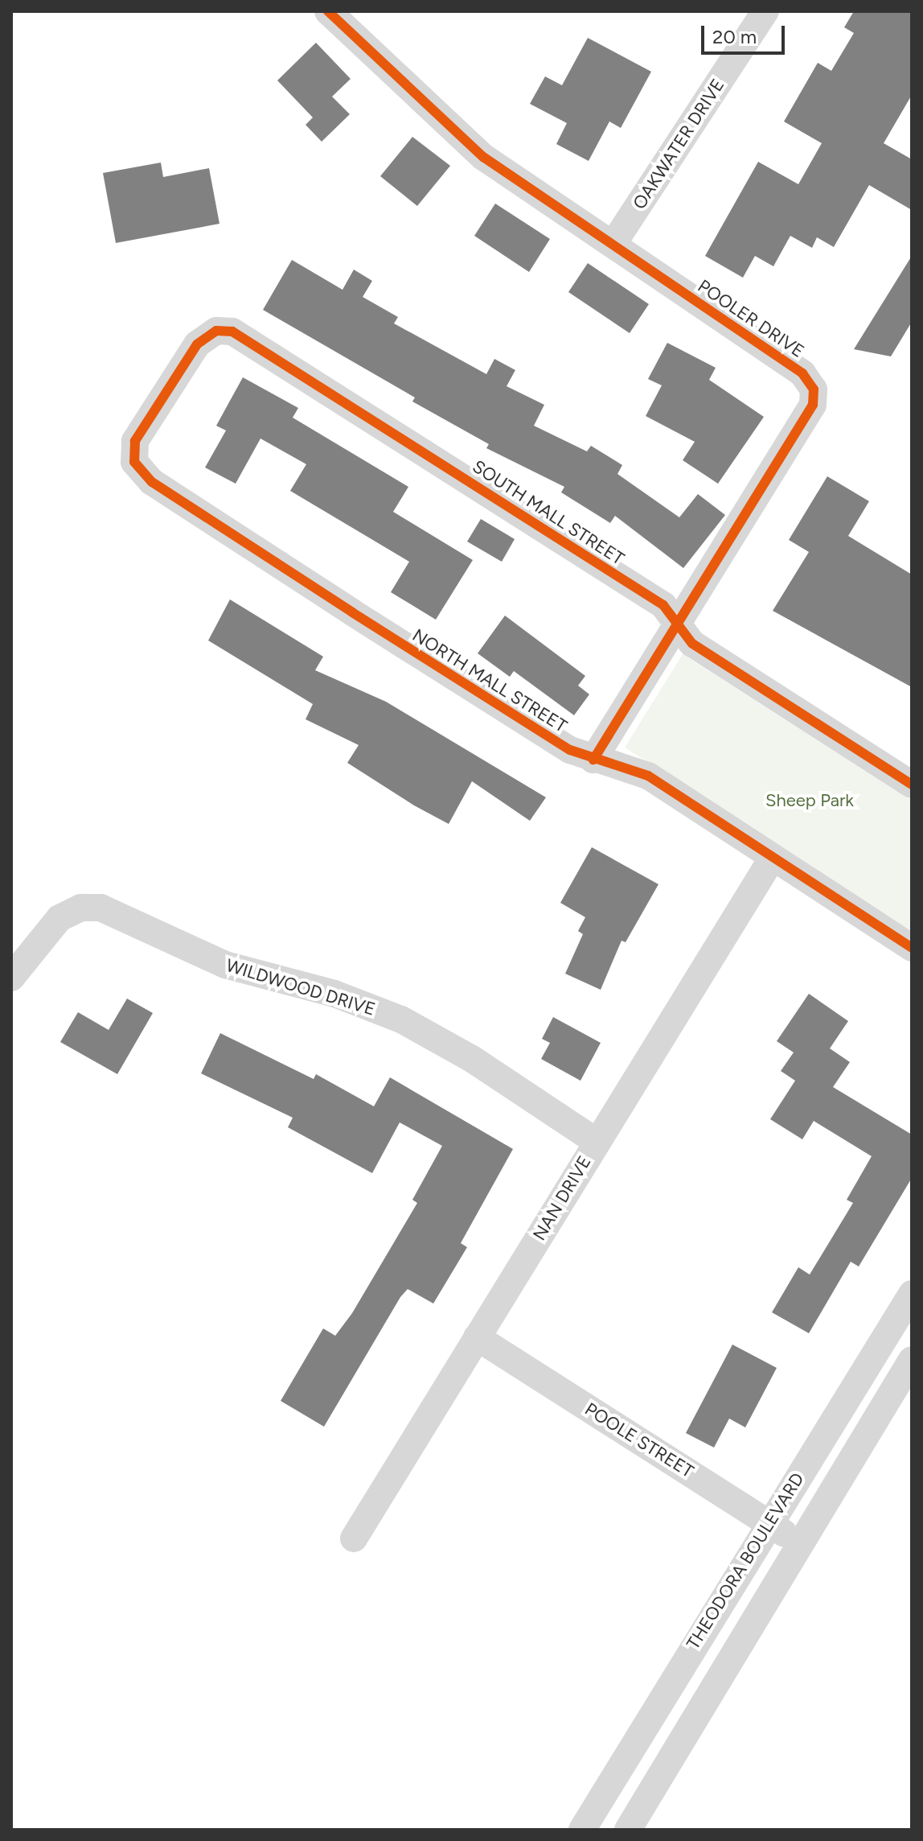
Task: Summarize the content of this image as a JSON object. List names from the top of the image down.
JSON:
{
  "streets": {
    "street": [
      "OAKWATER DRIVE",
      "POOLER DRIVE",
      "SOUTH MALL STREET",
      "NORTH MALL STREET",
      "WILDWOOD DRIVE",
      "NAN DRIVE",
      "POOLE STREET",
      "THEODORA BOULEVARD"
    ]
  },
  "crossings": [
    ["OAKWATER DRIVE", "POOLER DRIVE"],
    ["POOLER DRIVE", "SOUTH MALL STREET"],
    ["POOLER DRIVE", "NORTH MALL STREET"],
    ["SOUTH MALL STREET", "NORTH MALL STREET"],
    ["NORTH MALL STREET", "NAN DRIVE"],
    ["WILDWOOD DRIVE", "NAN DRIVE"],
    ["NAN DRIVE", "POOLE STREET"],
    ["POOLE STREET", "THEODORA BOULEVARD"]
  ],
  "parks": ["Sheep Park"],
  "scale_bar": "20 m"
}
